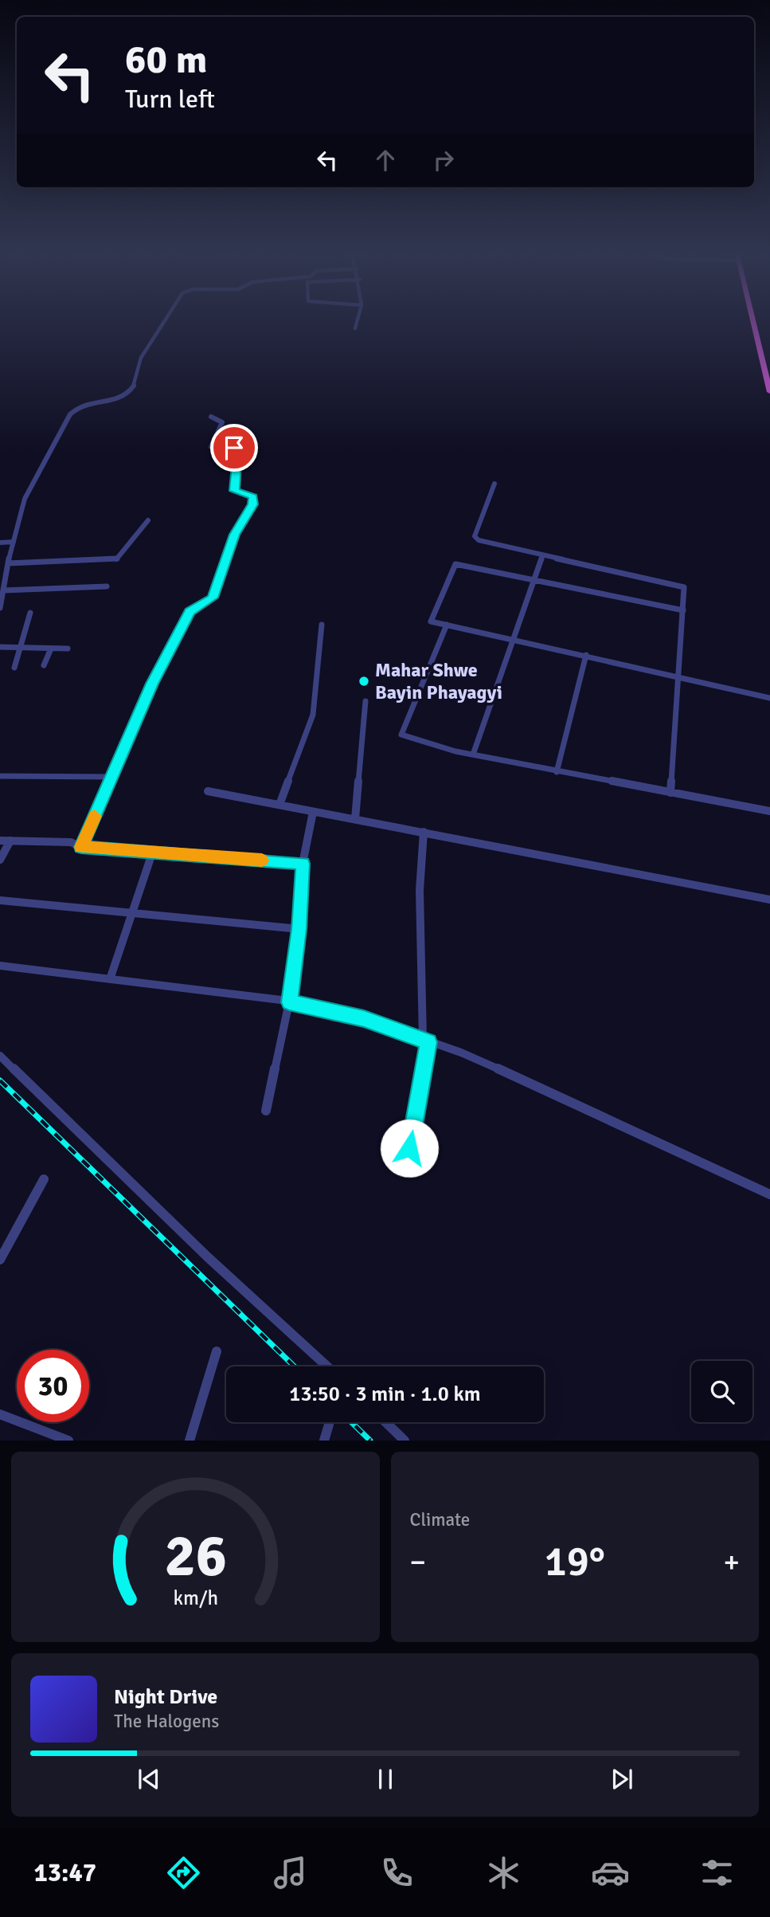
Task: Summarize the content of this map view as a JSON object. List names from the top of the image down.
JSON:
{
  "places": ["Mahar Shwe Bayin Phayagyi"],
  "page": {
    "turn": ["60 m", "Turn left"],
    "limit": "30",
    "trip": "13:50 · 3 min · 1.0 km",
    "tile": "Climate",
    "heat": ["−", "19°", "+"],
    "song": ["Night Drive", "The Halogens"],
    "tabs": "13:47",
    "gauge": ["26", "km/h"]
  }
}
